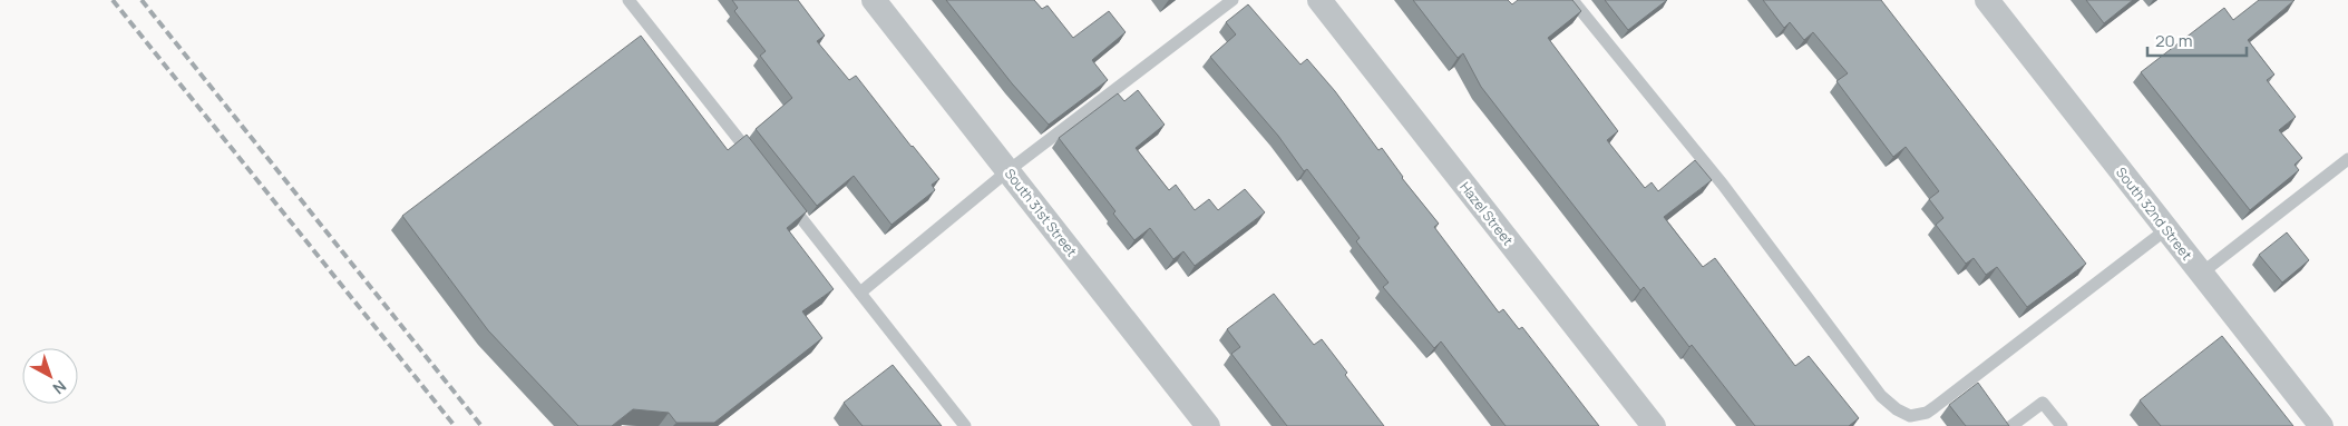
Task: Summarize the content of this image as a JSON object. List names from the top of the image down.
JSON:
{
  "streets": {
    "street": ["South 31st Street", "Hazel Street", "South 32nd Street"]
  },
  "scale_bar": "20 m",
  "north": "bottom right"
}
